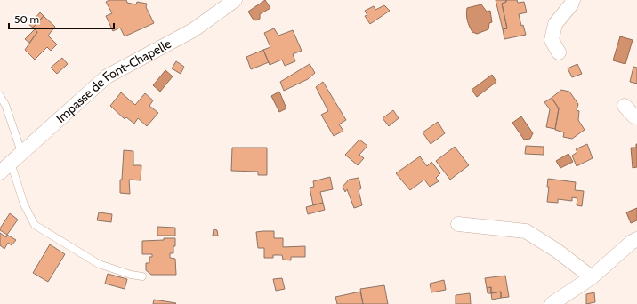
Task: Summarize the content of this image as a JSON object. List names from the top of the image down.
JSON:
{
  "streets": {
    "street": ["Impasse de Font-Chapelle"]
  },
  "scale_bar": "50 m"
}
